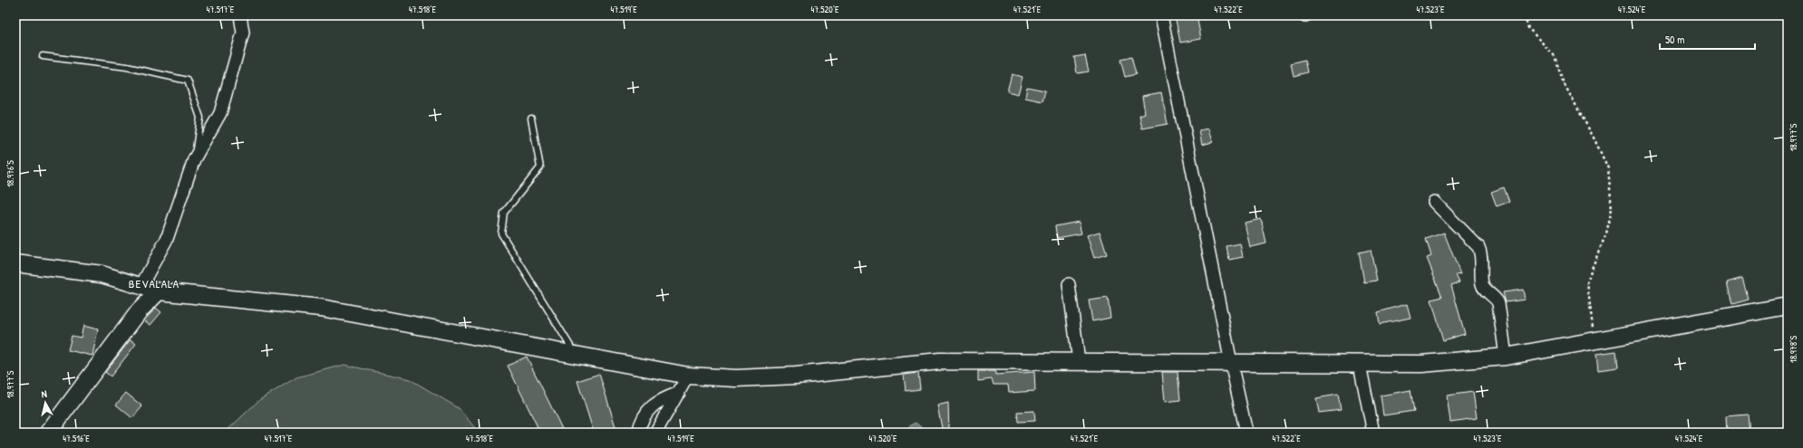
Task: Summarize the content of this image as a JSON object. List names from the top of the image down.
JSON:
{
  "districts": ["BEVALALA"],
  "scale_bar": "50 m",
  "north": "top",
  "coordinates": [
    "47.517°E",
    "47.518°E",
    "47.519°E",
    "47.520°E",
    "47.521°E",
    "47.522°E",
    "47.523°E",
    "47.524°E",
    "18.977°S",
    "18.976°S",
    "18.978°S",
    "47.516°E"
  ]
}
